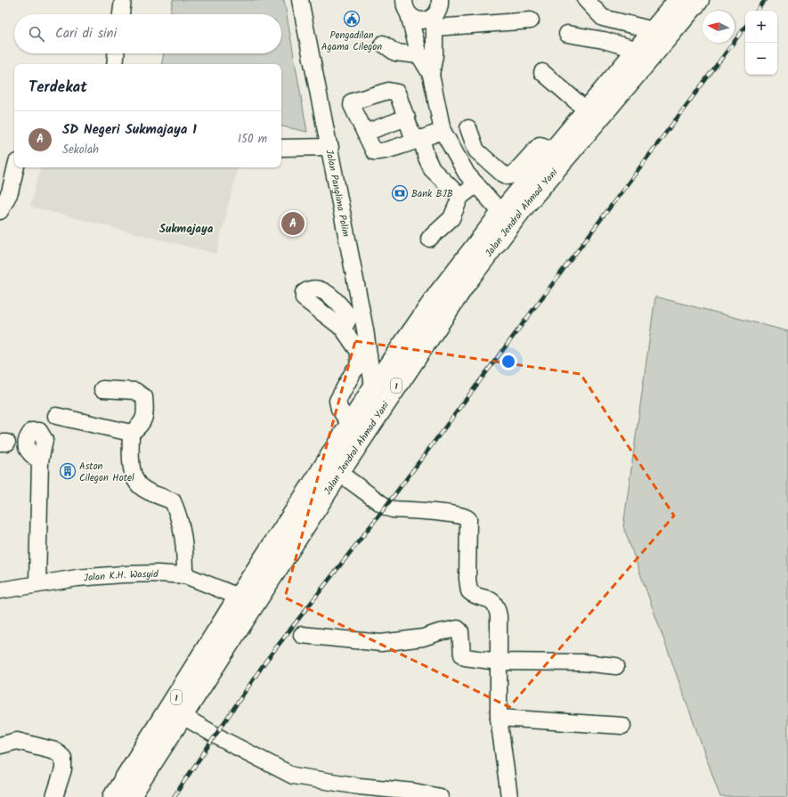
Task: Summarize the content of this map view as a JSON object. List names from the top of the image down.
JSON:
{
  "streets": {
    "highway": ["Jalan Jendral Ahmad Yani", "1"],
    "street": ["Jalan Panglima Polim", "Jalan K.H. Wasyid"]
  },
  "crossings": [
    ["Jalan Panglima Polim", "Jalan Jendral Ahmad Yani"],
    ["Jalan Jendral Ahmad Yani", "Jalan K.H. Wasyid"]
  ],
  "districts": ["Sukmajaya"],
  "places": {
    "public building": ["Pengadilan Agama Cilegon"],
    "bank": ["Bank BJB"],
    "building": ["Aston Cilegon Hotel"]
  },
  "north": "left",
  "page": {
    "map_buttons": ["+", "−"],
    "search": "Cari di sini",
    "heading": "Terdekat",
    "list": [
      {
        "mark": "A",
        "name": "SD Negeri Sukmajaya 1",
        "note": "Sekolah",
        "value": "150 m"
      }
    ],
    "pins": "A"
  }
}
